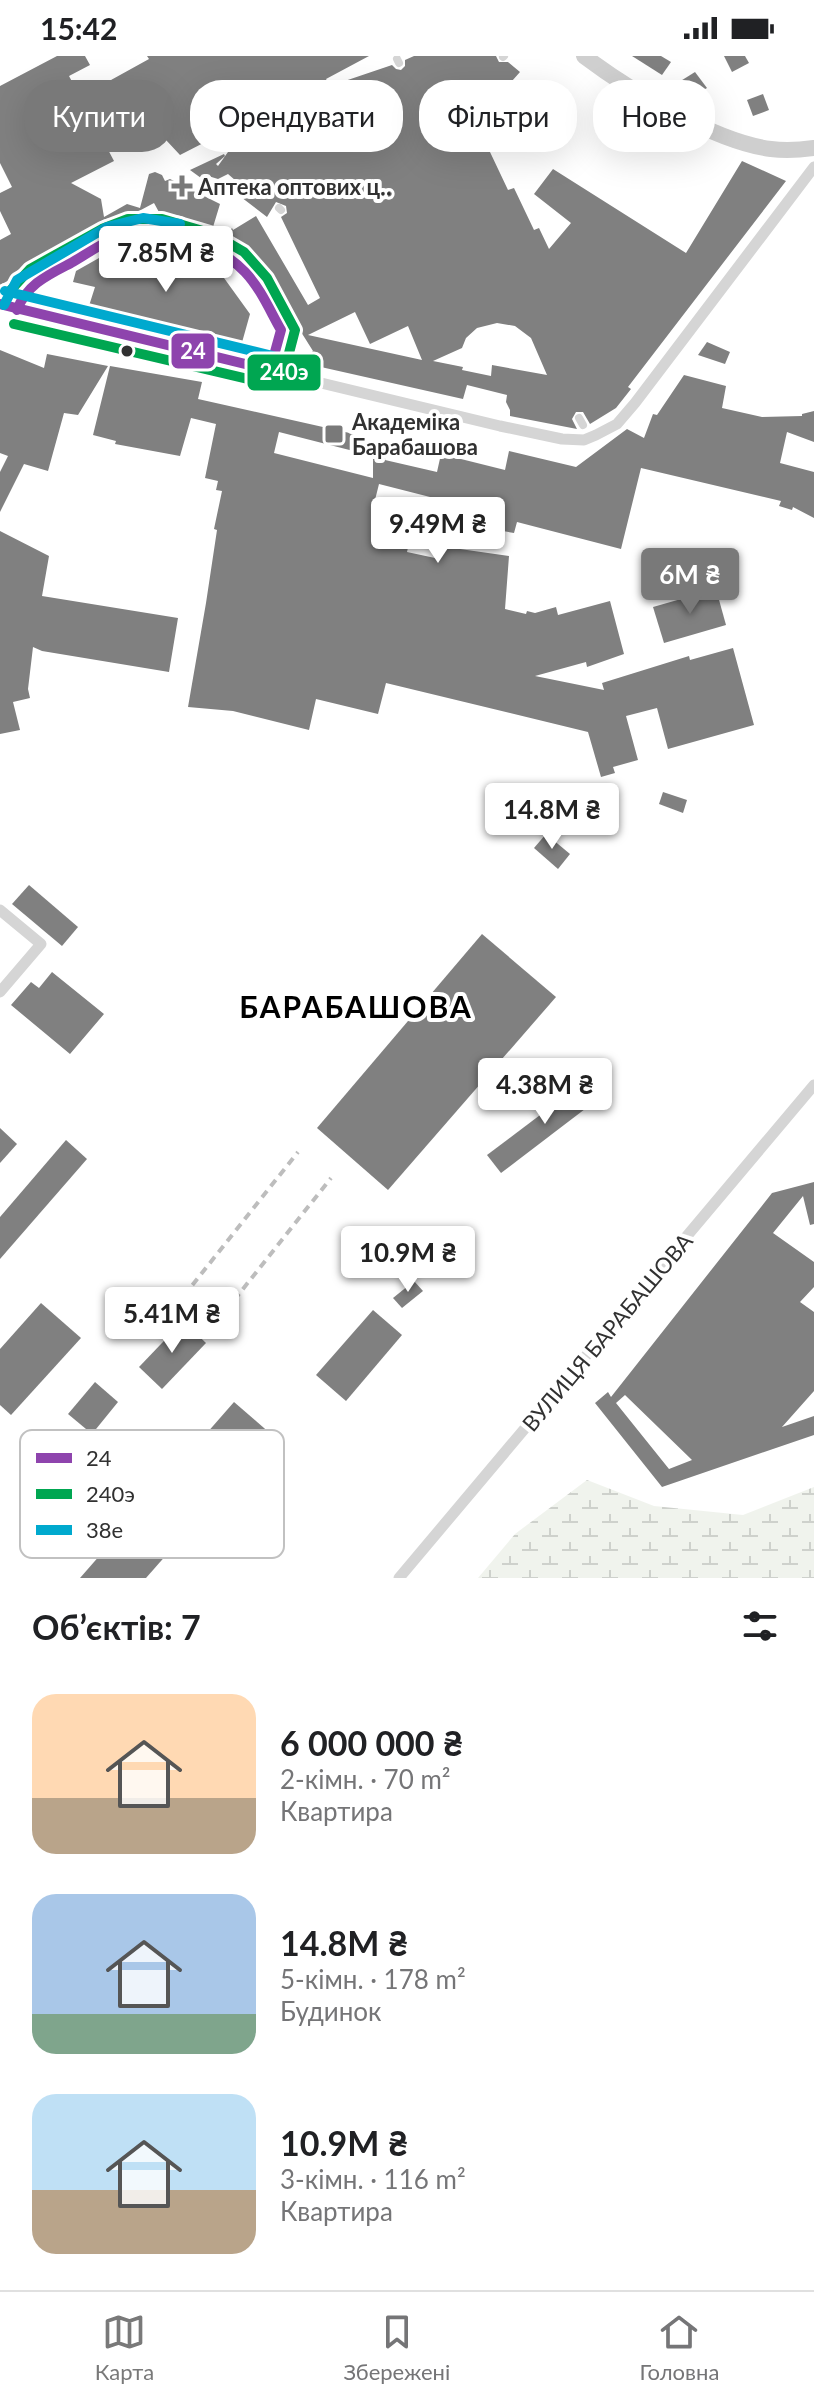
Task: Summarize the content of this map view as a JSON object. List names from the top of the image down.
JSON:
{
  "streets": {
    "street": ["ВУЛИЦЯ БАРАБАШОВА"]
  },
  "districts": ["БАРАБАШОВА"],
  "places": {
    "health": ["Аптека оптових ц‥"],
    "transit": ["Академіка Барабашова"]
  },
  "lines": ["transit line 38е", "transit line 240э", "transit line 24"],
  "legend": ["24", "240э", "38е"],
  "page": {
    "status": "15:42",
    "chip": [
      "Купити",
      "Орендувати",
      "Фільтри",
      "Нове"
    ],
    "price": [
      "7.85M ₴",
      "9.49M ₴",
      "6M ₴",
      "14.8M ₴",
      "4.38M ₴",
      "10.9M ₴",
      "5.41M ₴"
    ],
    "heading": "Об’єктів: 7",
    "list": [
      {
        "name": "6 000 000 ₴",
        "note": "2-кімн. · 70 m² · Квартира"
      },
      {
        "name": "14.8M ₴",
        "note": "5-кімн. · 178 m² · Будинок"
      },
      {
        "name": "10.9M ₴",
        "note": "3-кімн. · 116 m² · Квартира"
      }
    ],
    "tabs": ["Карта", "Збережені", "Головна"]
  }
}
